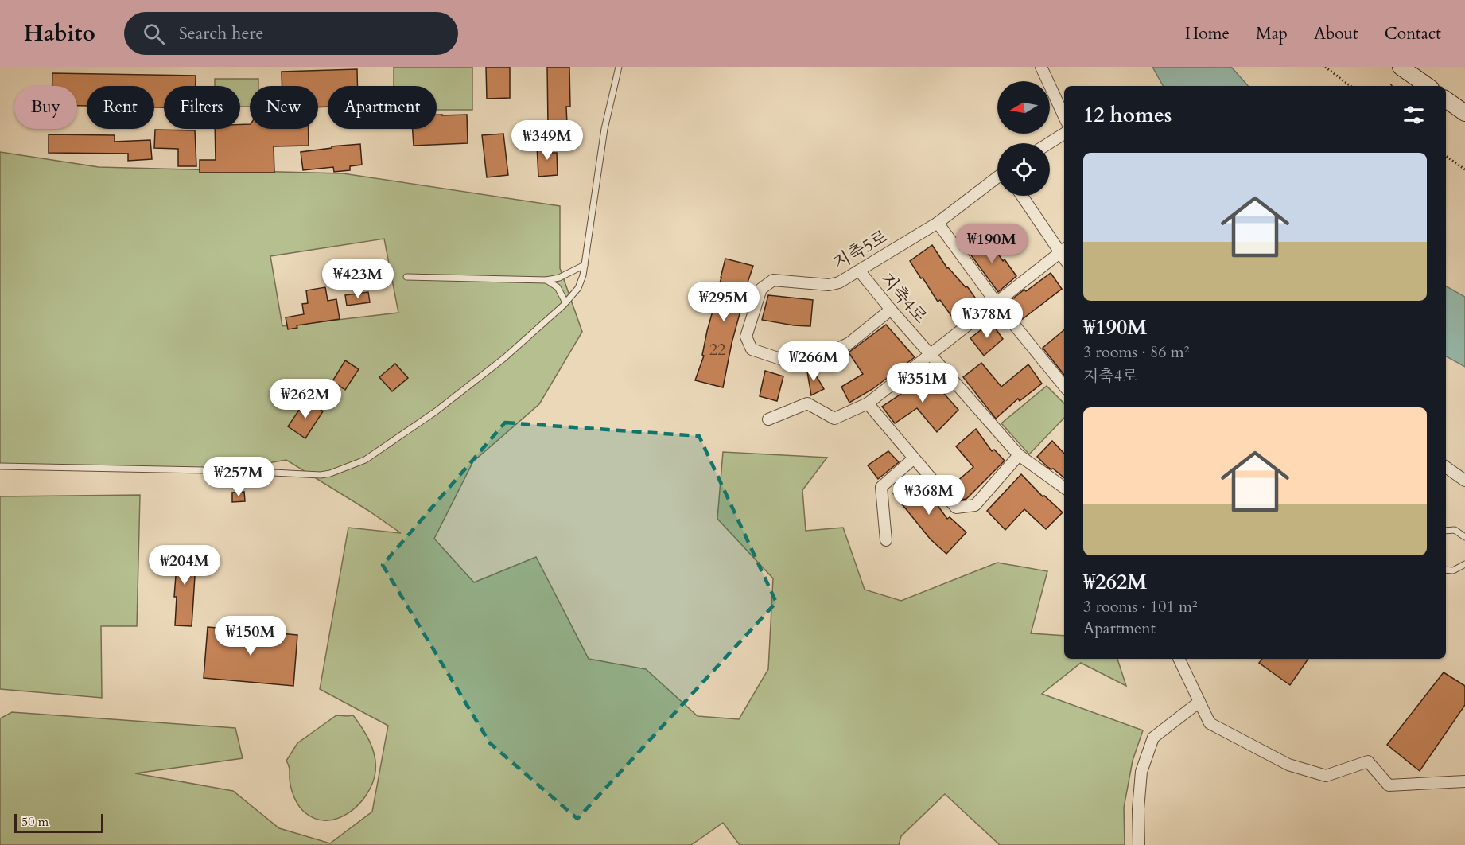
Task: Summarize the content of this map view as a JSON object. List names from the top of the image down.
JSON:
{
  "streets": {
    "street": ["지축5로", "지축4로"]
  },
  "crossings": [
    ["지축5로", "지축4로"]
  ],
  "house_numbers": ["22"],
  "scale_bar": "50 m",
  "north": "left",
  "page": {
    "header": "Habito",
    "search": "Search here",
    "nav": [
      "Home",
      "Map",
      "About",
      "Contact"
    ],
    "chip": [
      "Buy",
      "Rent",
      "Filters",
      "New",
      "Apartment"
    ],
    "heading": "12 homes",
    "price": [
      "₩349M",
      "₩190M",
      "₩423M",
      "₩295M",
      "₩378M",
      "₩266M",
      "₩351M",
      "₩262M",
      "₩257M",
      "₩368M",
      "₩204M",
      "₩150M"
    ],
    "list": [
      {
        "name": "₩190M",
        "note": "3 rooms · 86 m² · 지축4로"
      },
      {
        "name": "₩262M",
        "note": "3 rooms · 101 m² · Apartment"
      }
    ],
    "scale": "50 m"
  }
}
